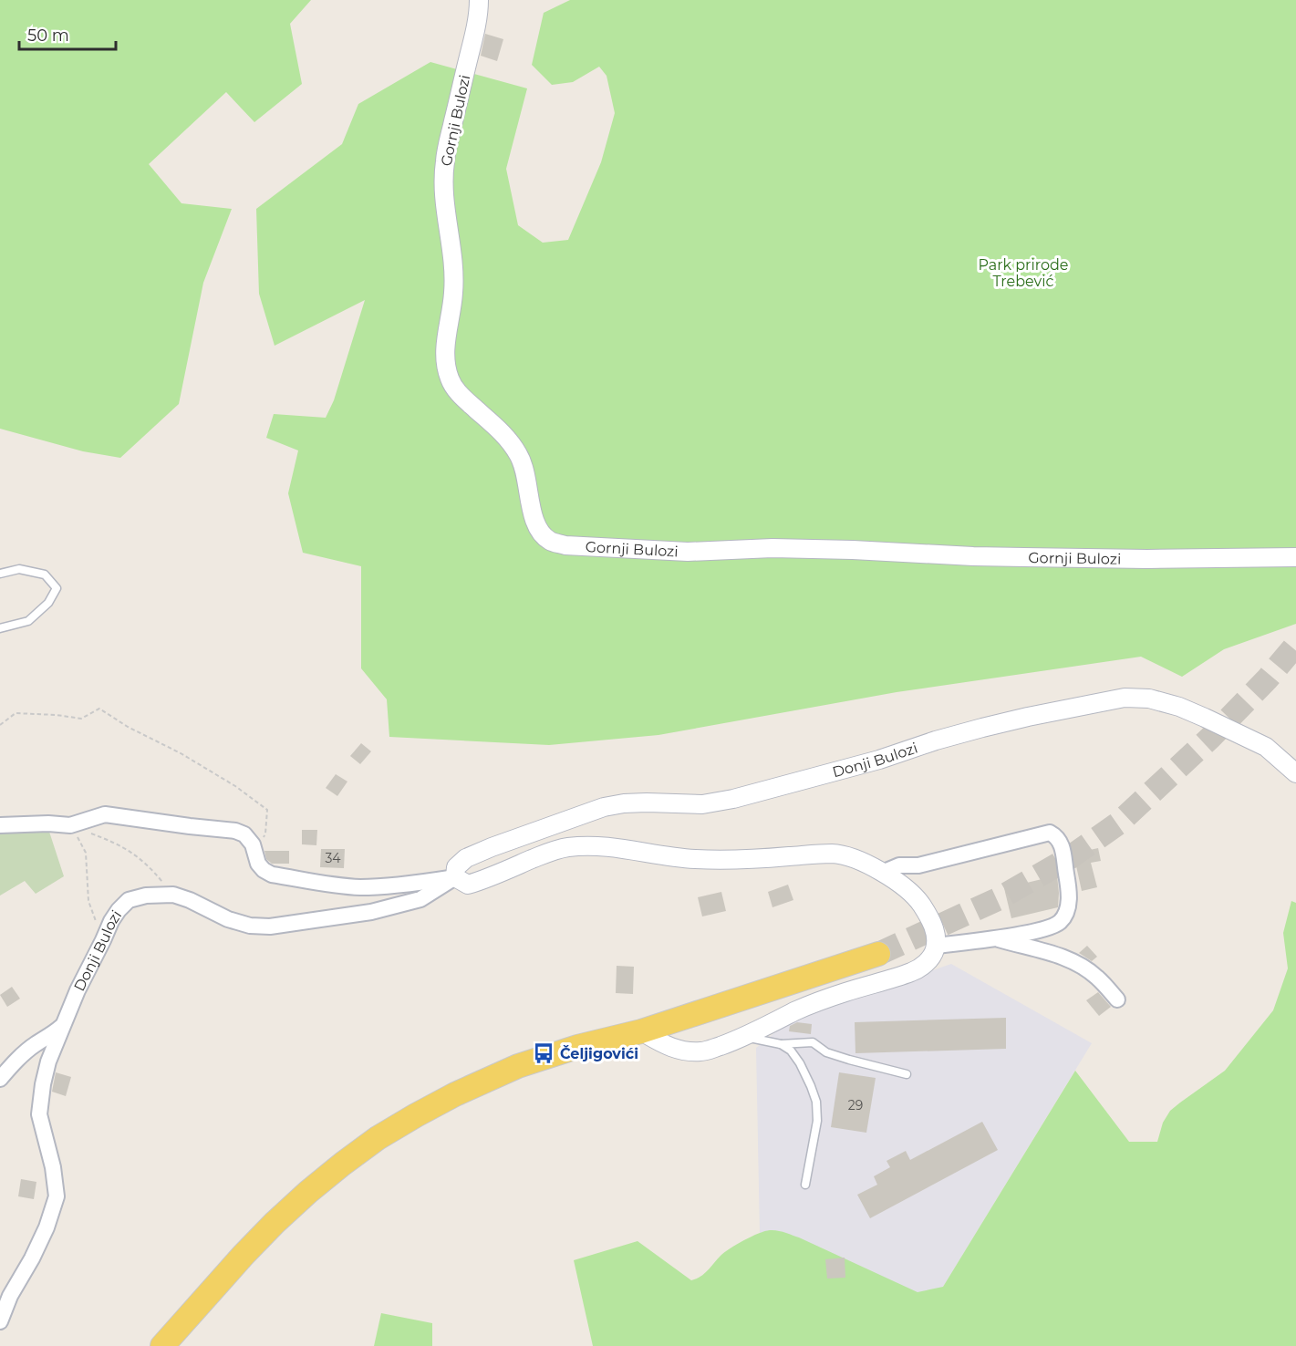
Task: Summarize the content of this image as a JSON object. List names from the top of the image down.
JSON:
{
  "streets": {
    "street": ["Gornji Bulozi", "Donji Bulozi"]
  },
  "parks": ["Park prirode Trebević"],
  "places": {
    "bus stop": ["Čeljigovići"]
  },
  "house_numbers": ["34", "29"],
  "scale_bar": "50 m"
}
